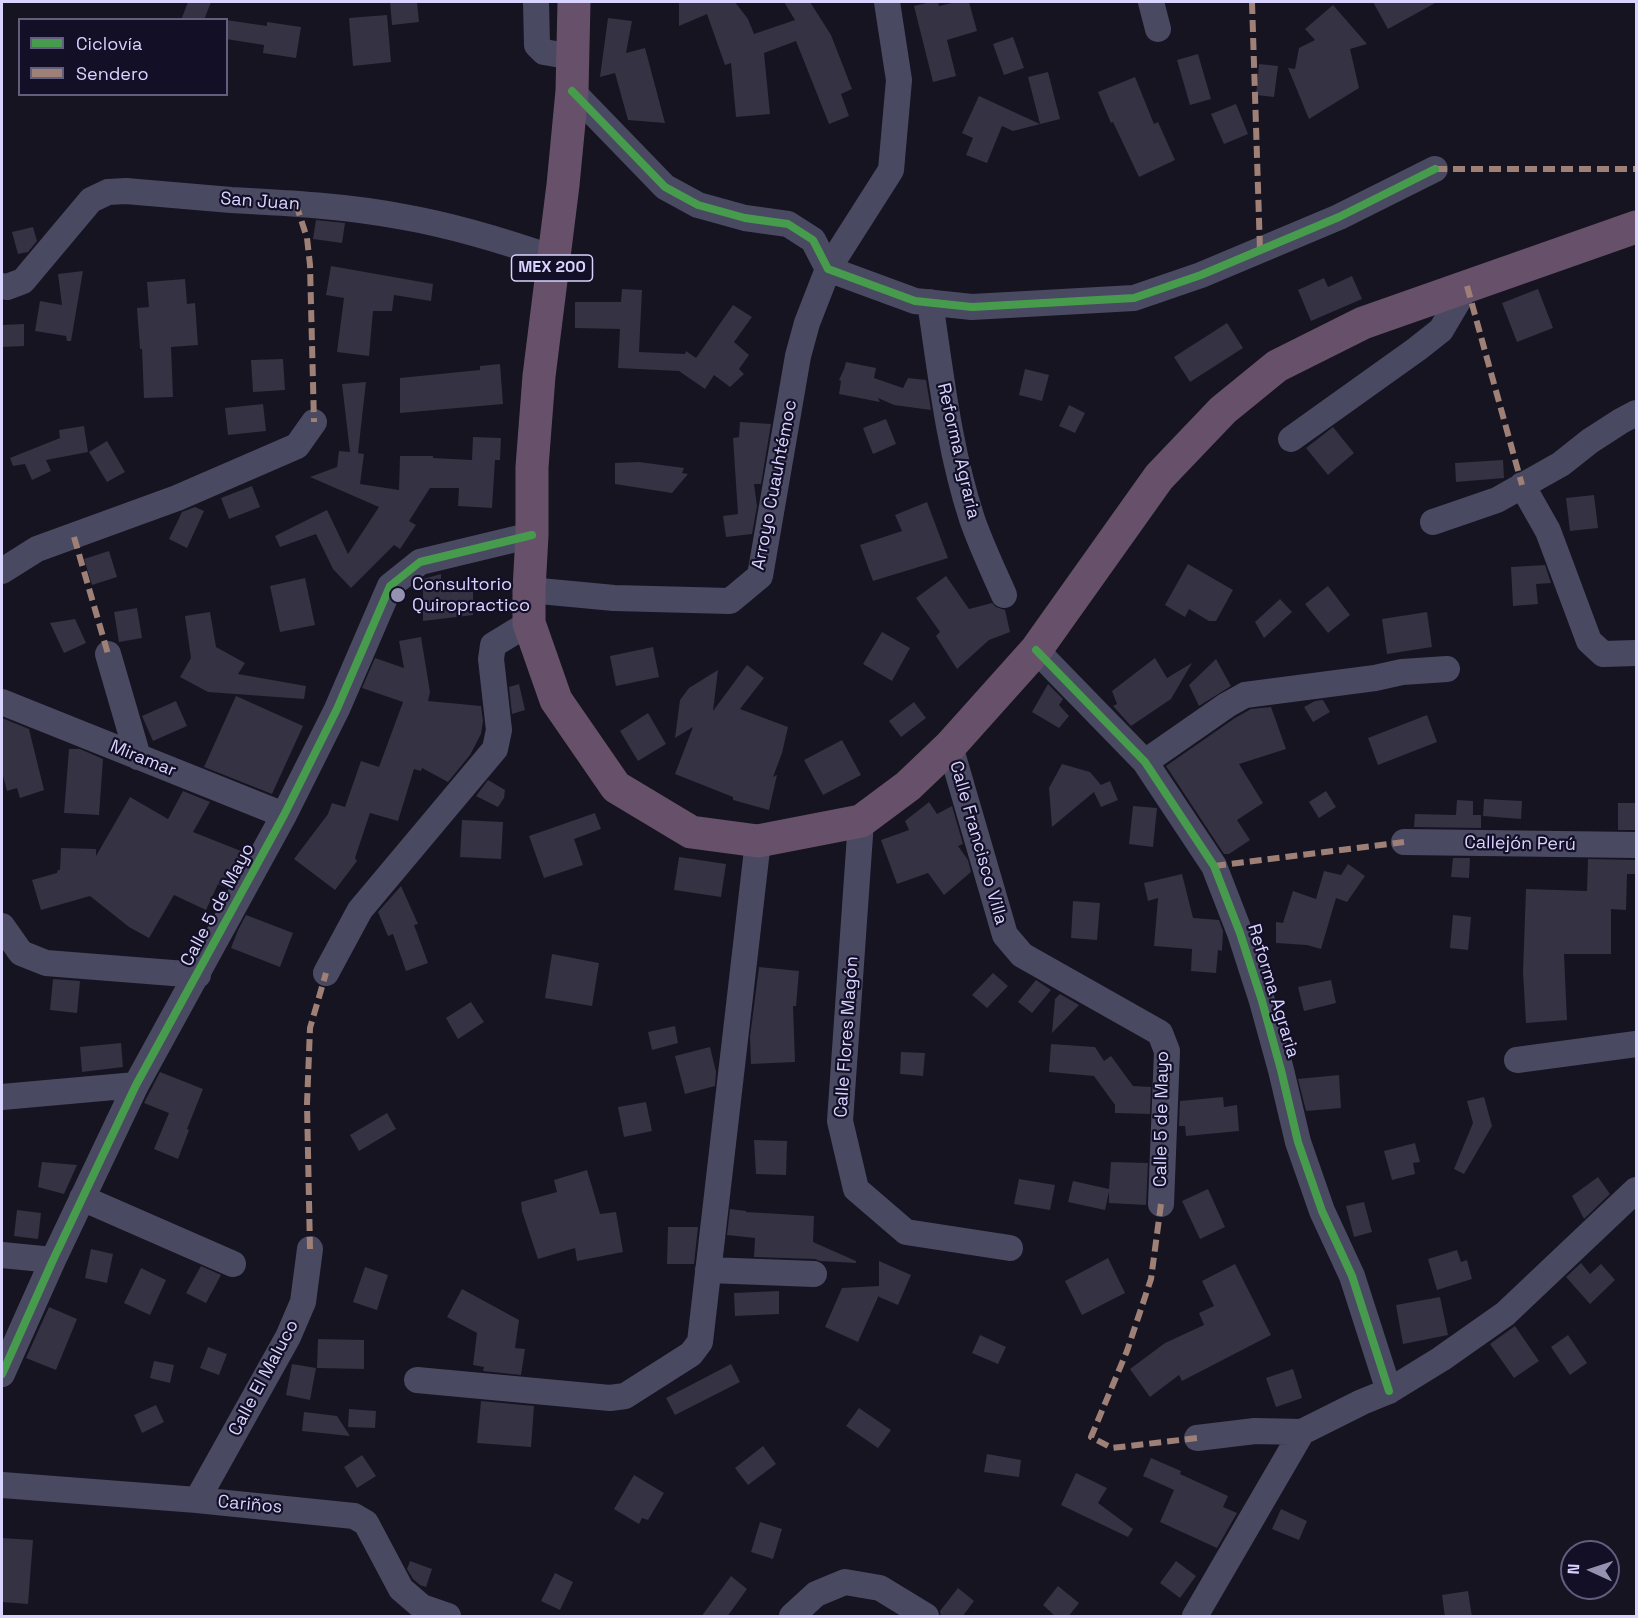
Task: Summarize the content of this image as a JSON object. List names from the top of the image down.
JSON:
{
  "streets": {
    "highway": ["MEX 200"],
    "street": [
      "San Juan",
      "Reforma Agraria",
      "Arroyo Cuauhtémoc",
      "Miramar",
      "Calle Francisco Villa",
      "Callejón Perú",
      "Calle 5 de Mayo",
      "Calle Flores Magón",
      "Calle El Maluco",
      "Cariños"
    ]
  },
  "crossings": [
    ["San Juan", "MEX 200"],
    ["MEX 200", "Reforma Agraria"],
    ["MEX 200", "Arroyo Cuauhtémoc"],
    ["MEX 200", "Calle Francisco Villa"],
    ["MEX 200", "Calle 5 de Mayo"],
    ["MEX 200", "Calle Flores Magón"],
    ["Miramar", "Calle 5 de Mayo"],
    ["Calle Francisco Villa", "Calle 5 de Mayo"],
    ["Calle El Maluco", "Cariños"]
  ],
  "places": ["Consultorio Quiropractico"],
  "legend": ["Ciclovía", "Sendero"],
  "north": "left"
}
